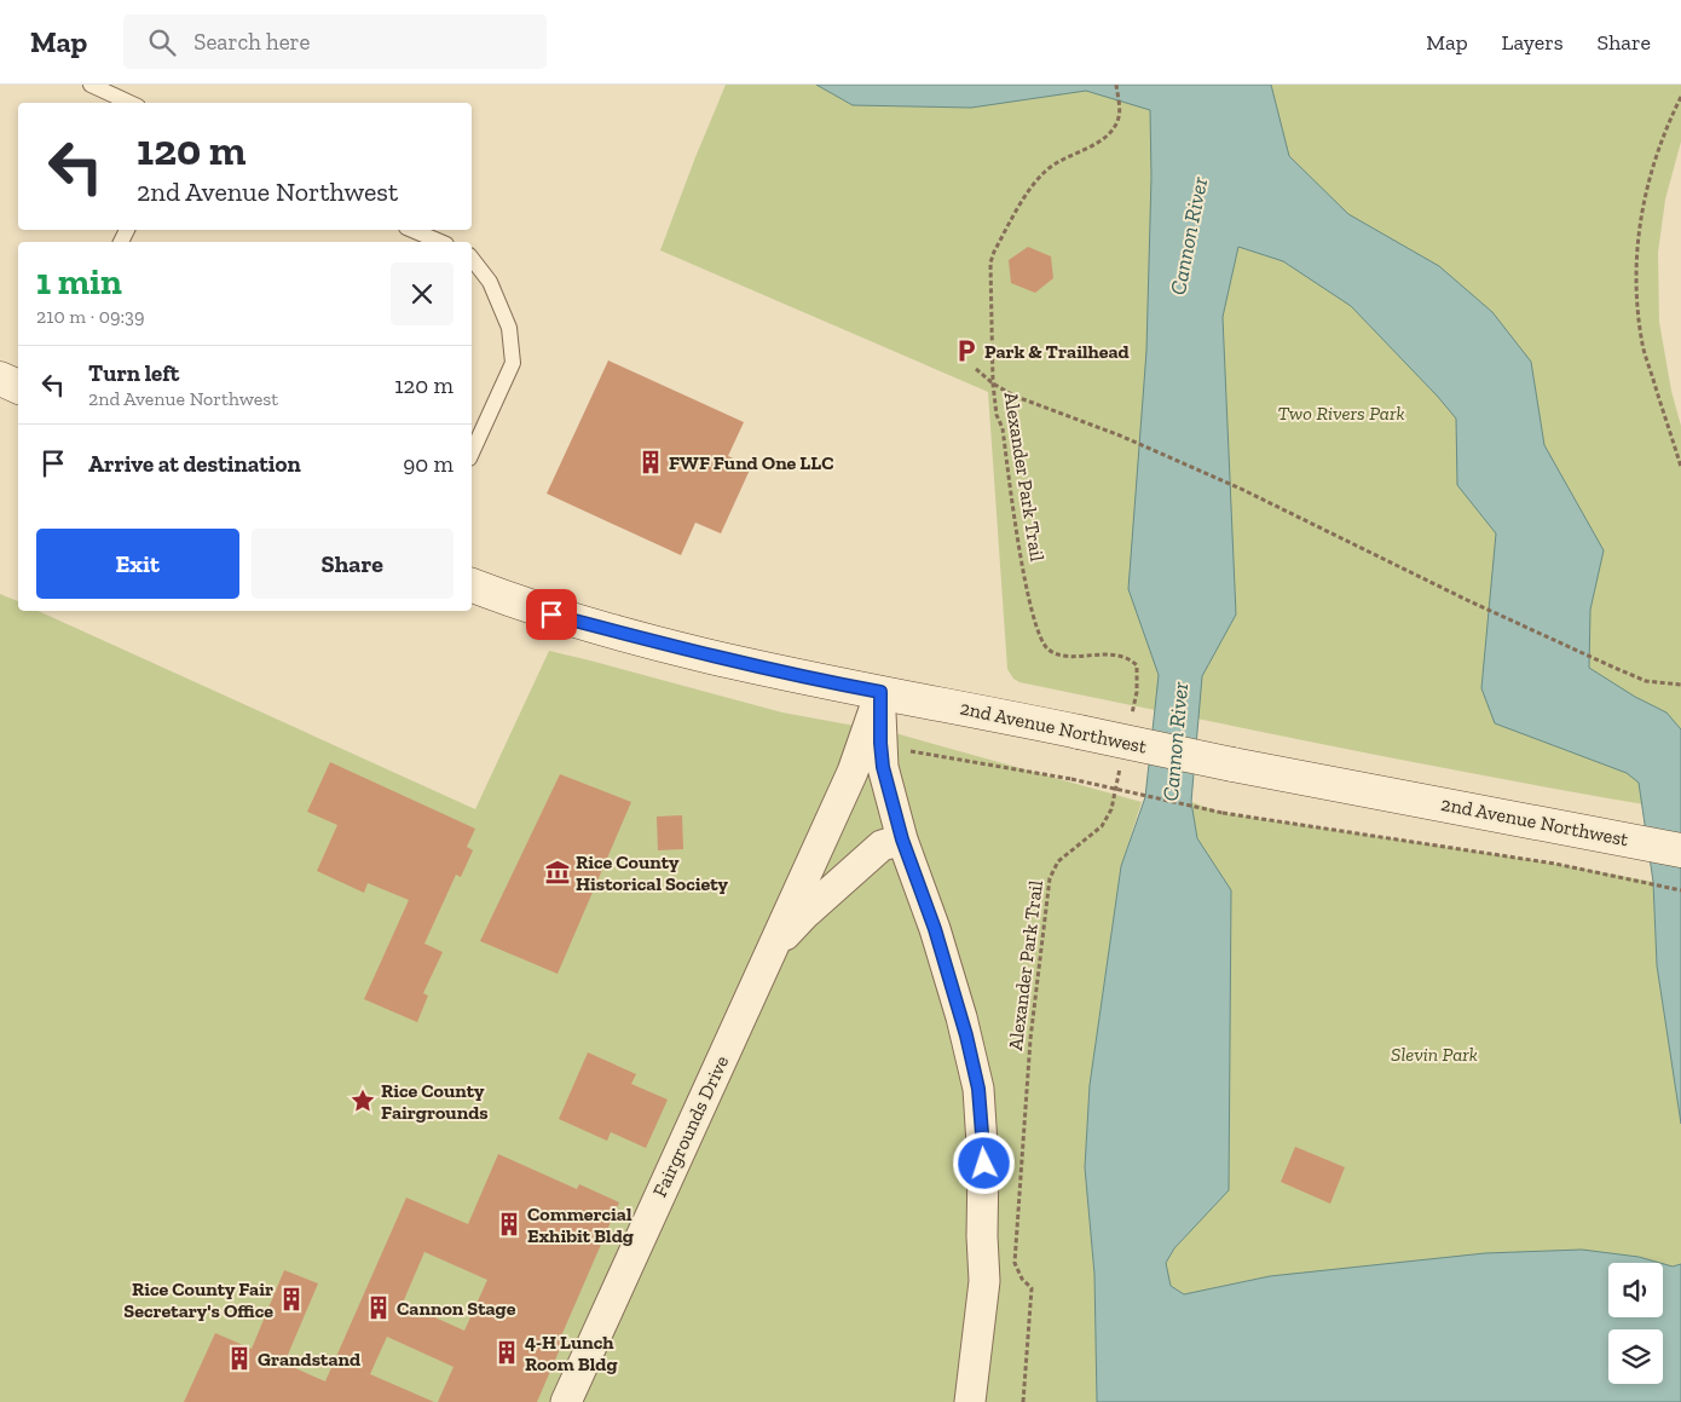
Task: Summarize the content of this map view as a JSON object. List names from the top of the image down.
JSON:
{
  "streets": {
    "street": ["2nd Avenue Northwest", "Fairgrounds Drive"],
    "path": ["Alexander Park Trail"]
  },
  "crossings": [
    ["2nd Avenue Northwest", "Fairgrounds Drive"]
  ],
  "water": ["Cannon River"],
  "parks": ["Two Rivers Park", "Slevin Park"],
  "places": {
    "parking": ["Park & Trailhead"],
    "building": [
      "FWF Fund One LLC",
      "Commercial Exhibit Bldg",
      "Rice County Fair Secretary's Office",
      "Cannon Stage",
      "4-H Lunch Room Bldg",
      "Grandstand"
    ],
    "museum": ["Rice County Historical Society"],
    "place": ["Rice County Fairgrounds"]
  },
  "page": {
    "header": "Map",
    "search": "Search here",
    "nav": ["Map", "Layers", "Share"],
    "turn": ["120 m", "2nd Avenue Northwest"],
    "heading": ["1 min", "210 m · 09:39"],
    "list": [
      {
        "name": "Turn left",
        "note": "2nd Avenue Northwest",
        "value": "120 m"
      },
      {
        "name": "Arrive at destination",
        "value": "90 m"
      }
    ],
    "buttons": ["Exit", "Share"]
  }
}
